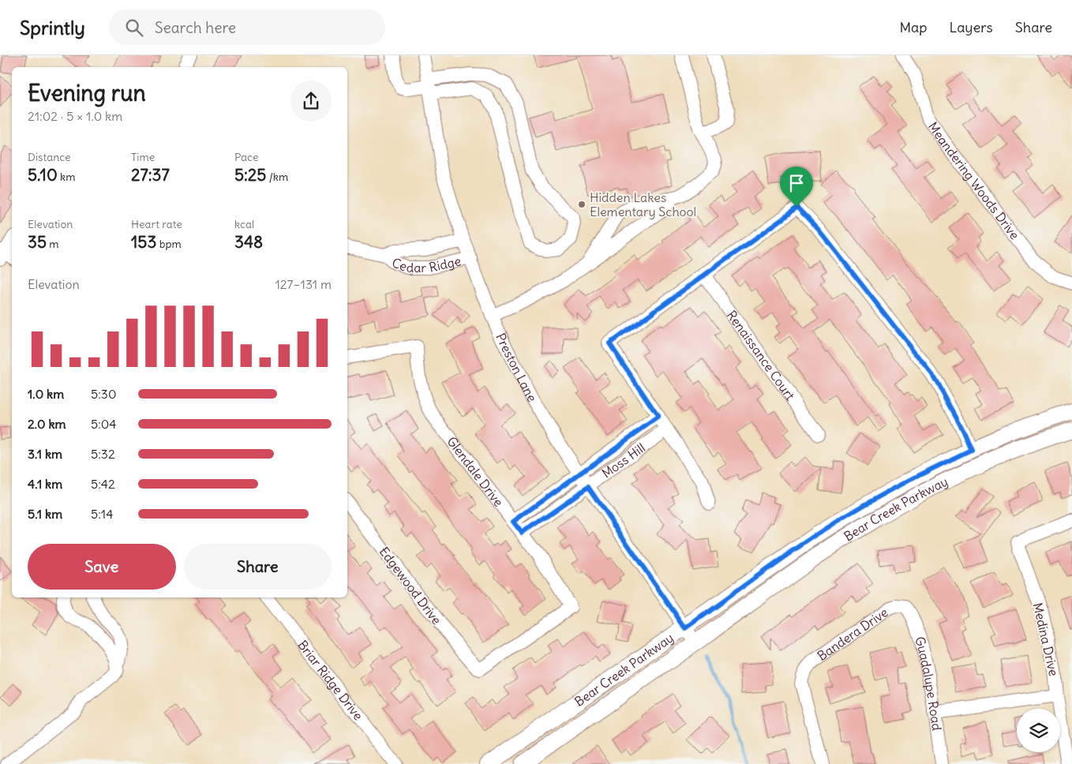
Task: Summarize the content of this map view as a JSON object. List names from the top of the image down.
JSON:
{
  "streets": {
    "main road": ["Bear Creek Parkway"],
    "street": [
      "Meandering Woods Drive",
      "Cedar Ridge",
      "Renaissance Court",
      "Preston Lane",
      "Moss Hill",
      "Glendale Drive",
      "Edgewood Drive",
      "Bandera Drive",
      "Medina Drive",
      "Briar Ridge Drive",
      "Guadalupe Road"
    ]
  },
  "crossings": [
    ["Cedar Ridge", "Preston Lane"],
    ["Preston Lane", "Moss Hill"],
    ["Preston Lane", "Bear Creek Parkway"],
    ["Moss Hill", "Glendale Drive"],
    ["Glendale Drive", "Edgewood Drive"],
    ["Bandera Drive", "Guadalupe Road"]
  ],
  "places": ["Hidden Lakes Elementary School"],
  "page": {
    "header": "Sprintly",
    "search": "Search here",
    "nav": ["Map", "Layers", "Share"],
    "heading": ["Evening run", "21:02 · 5 × 1.0 km"],
    "stats": [
      ["Distance", "5.10 km"],
      ["Time", "27:37"],
      ["Pace", "5:25 /km"],
      ["Elevation", "35 m"],
      ["Heart rate", "153 bpm"],
      ["kcal", "348"]
    ],
    "chart": ["Elevation", "127–131 m"],
    "list": [
      {
        "name": "1.0 km",
        "note": "5:30"
      },
      {
        "name": "2.0 km",
        "note": "5:04"
      },
      {
        "name": "3.1 km",
        "note": "5:32"
      },
      {
        "name": "4.1 km",
        "note": "5:42"
      },
      {
        "name": "5.1 km",
        "note": "5:14"
      }
    ],
    "buttons": ["Save", "Share"]
  }
}
